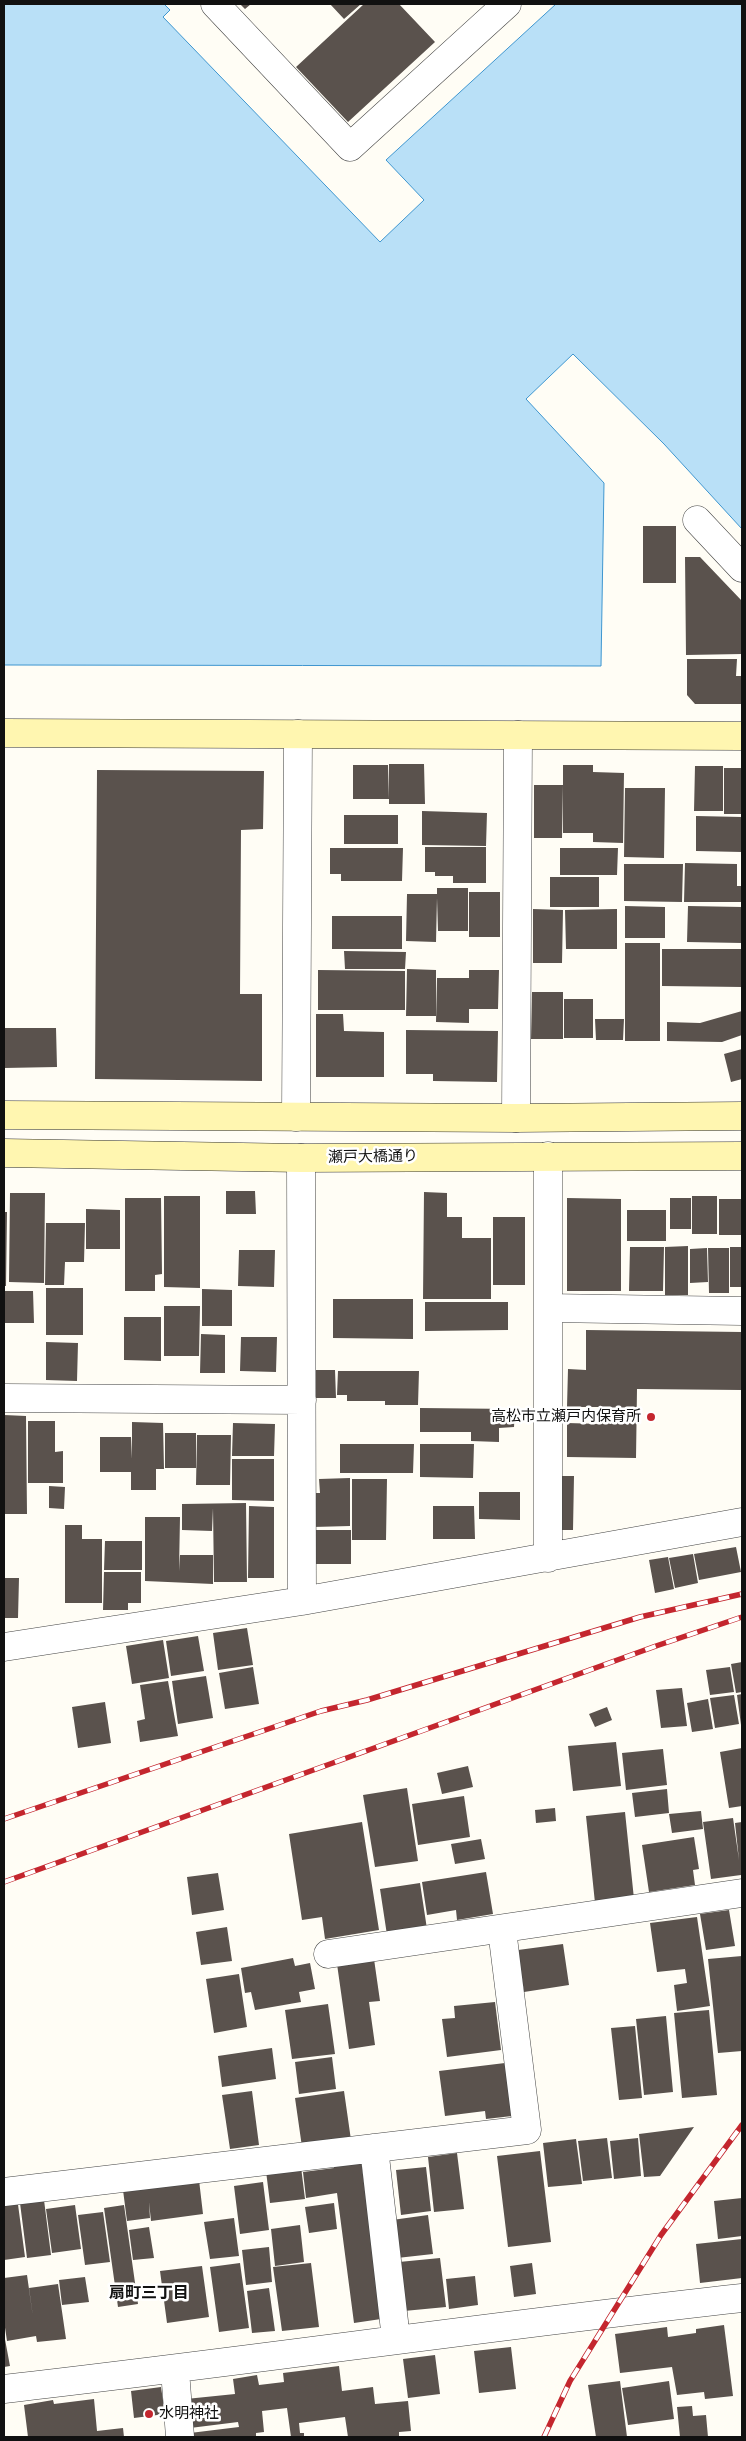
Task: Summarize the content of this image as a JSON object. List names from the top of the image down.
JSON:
{
  "streets": {
    "street": ["瀬戸大橋通り"]
  },
  "districts": ["扇町三丁目"],
  "places": ["高松市立瀬戸内保育所", "水明神社"]
}
